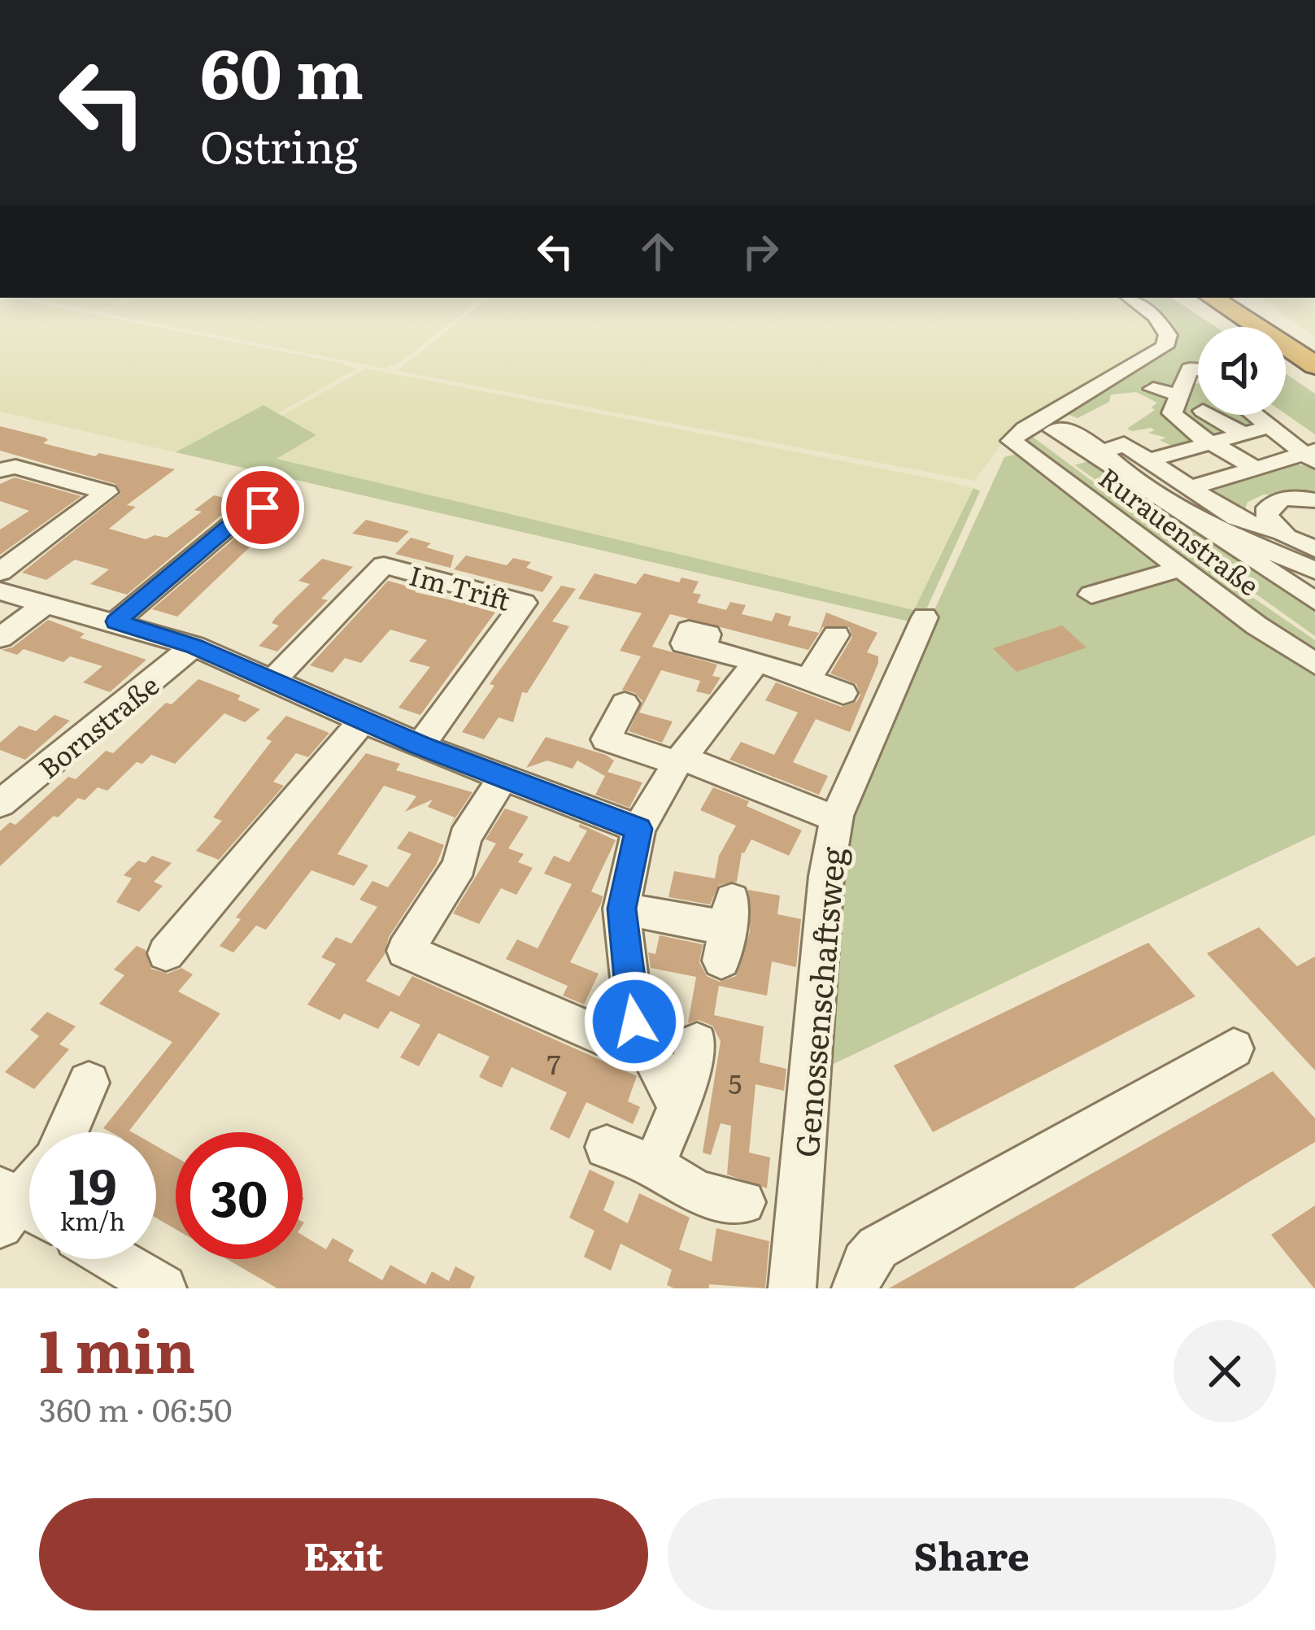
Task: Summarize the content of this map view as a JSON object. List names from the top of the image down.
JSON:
{
  "streets": {
    "street": [
      "Rurauenstraße",
      "Im Trift",
      "Bornstraße",
      "Genossenschaftsweg"
    ]
  },
  "house_numbers": ["7", "5"],
  "page": {
    "turn": ["60 m", "Ostring"],
    "speed": "19 km/h",
    "limit": "30",
    "heading": ["1 min", "360 m · 06:50"],
    "buttons": ["Exit", "Share"]
  }
}
